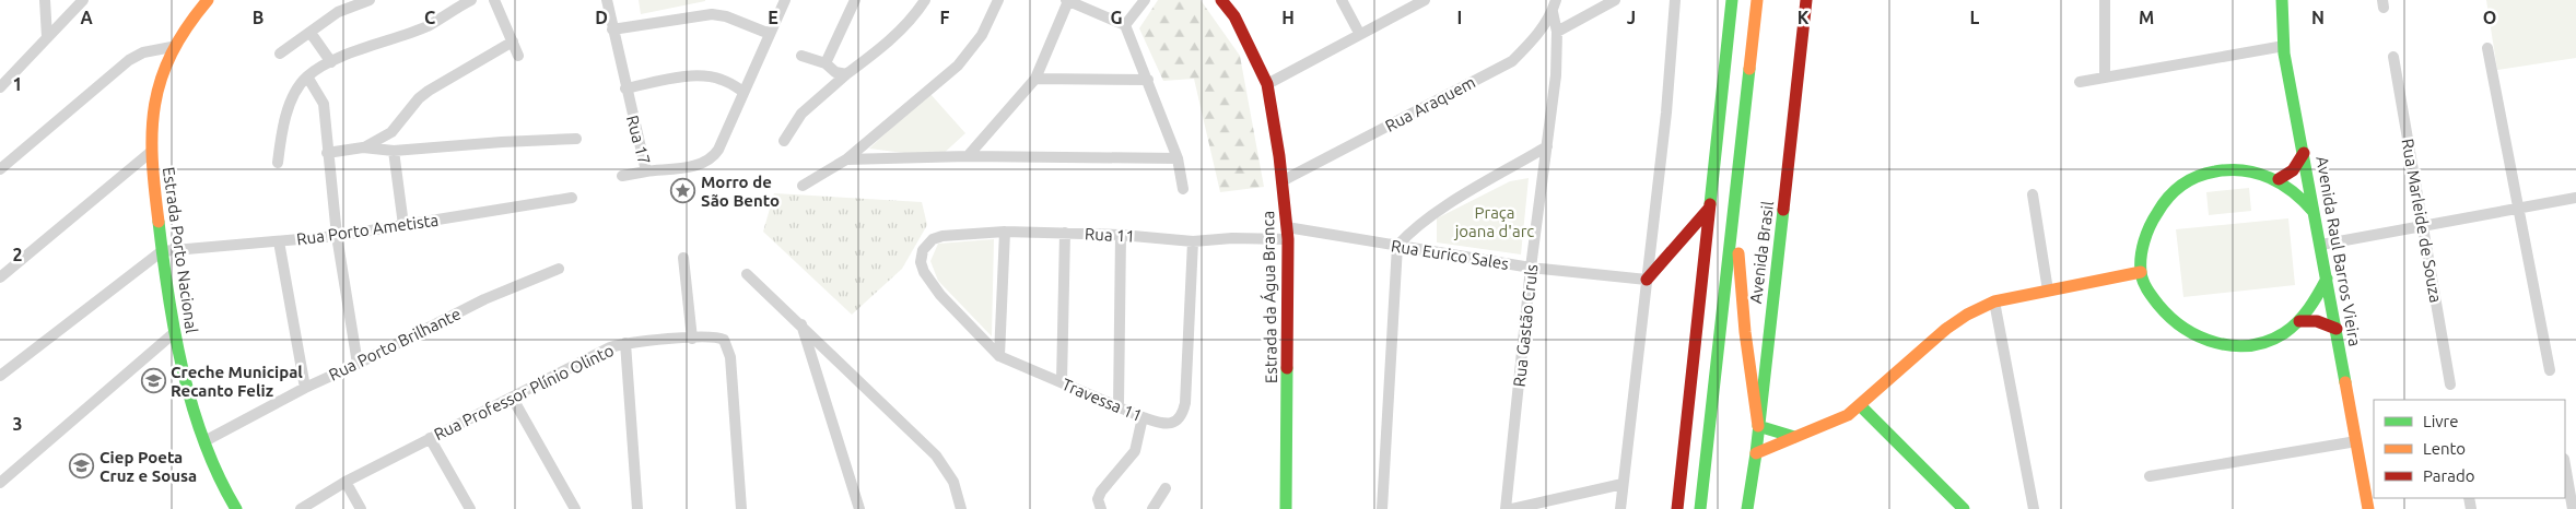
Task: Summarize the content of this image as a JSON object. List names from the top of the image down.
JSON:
{
  "streets": {
    "main road": [
      "Estrada Porto Nacional",
      "Avenida Raul Barros Vieira",
      "Avenida Brasil",
      "Estrada da Água Branca"
    ],
    "street": [
      "Rua Araquem",
      "Rua 17",
      "Rua Marleide de Souza",
      "Rua Porto Ametista",
      "Rua 11",
      "Rua Eurico Sales",
      "Rua Gastão Cruls",
      "Rua Porto Brilhante",
      "Rua Professor Plínio Olinto",
      "Travessa 11"
    ]
  },
  "crossings": [
    ["Rua Araquem", "Estrada da Água Branca"],
    ["Rua Araquem", "Rua Gastão Cruls"],
    ["Rua Porto Ametista", "Estrada Porto Nacional"],
    ["Rua 11", "Rua Eurico Sales"],
    ["Rua 11", "Estrada da Água Branca"],
    ["Rua 11", "Travessa 11"],
    ["Estrada Porto Nacional", "Rua Porto Brilhante"],
    ["Rua Eurico Sales", "Estrada da Água Branca"],
    ["Rua Eurico Sales", "Rua Gastão Cruls"]
  ],
  "parks": ["Praça joana d'arc"],
  "places": {
    "place": ["Morro de São Bento"],
    "school or university": ["Creche Municipal Recanto Feliz", "Ciep Poeta Cruz e Sousa"]
  },
  "legend": ["Livre", "Lento", "Parado"],
  "grid": {
    "columns": [
      "A",
      "B",
      "C",
      "D",
      "E",
      "F",
      "G",
      "H",
      "I",
      "J",
      "K",
      "L",
      "M",
      "N",
      "O"
    ],
    "rows": ["1", "2", "3"]
  }
}
